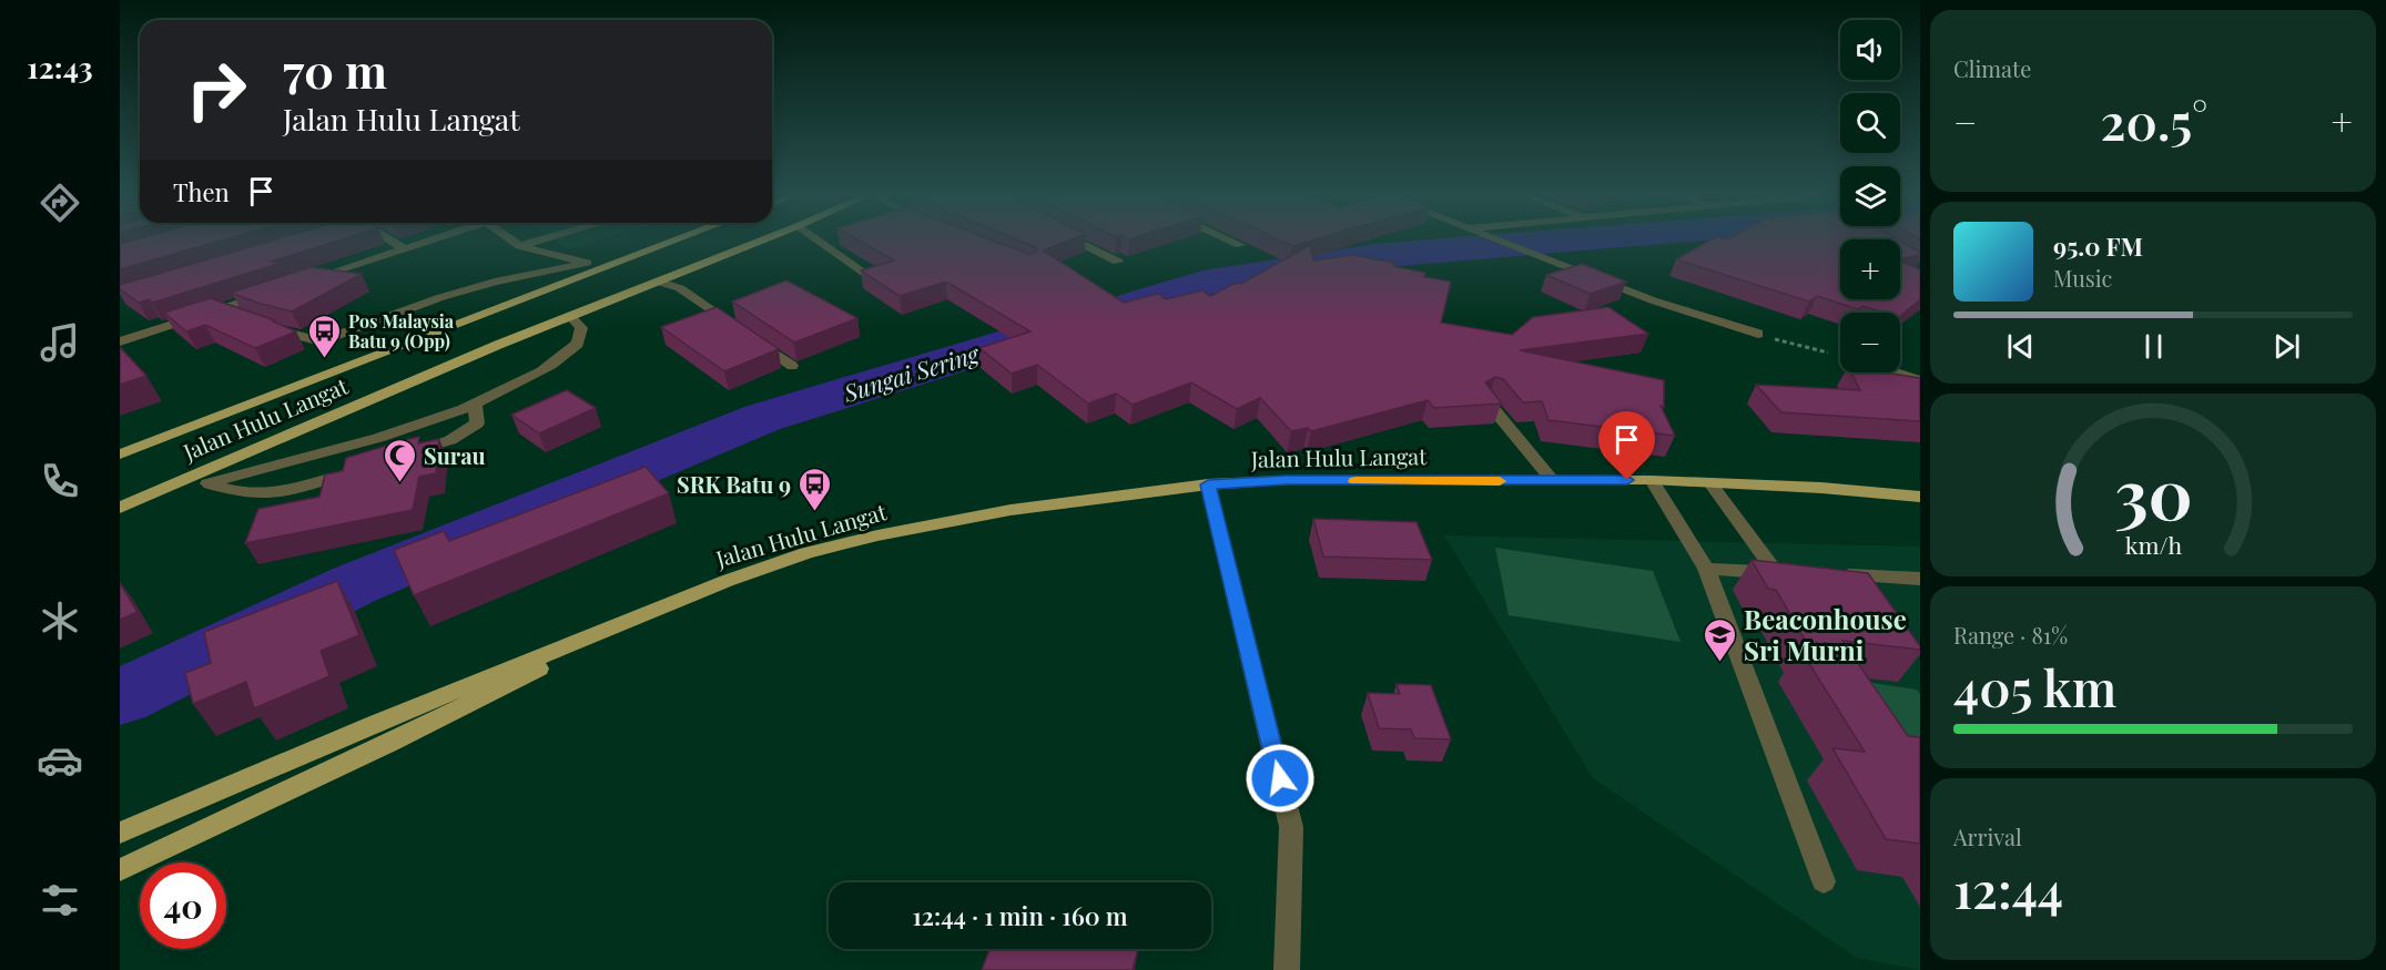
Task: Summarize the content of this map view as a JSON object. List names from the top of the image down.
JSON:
{
  "streets": {
    "main road": ["Jalan Hulu Langat"]
  },
  "water": ["Sungai Sering"],
  "places": {
    "bus stop": ["Pos Malaysia Batu 9 (Opp)", "SRK Batu 9"],
    "mosque": ["Surau"],
    "school or university": ["Beaconhouse Sri Murni"]
  },
  "page": {
    "tabs": "12:43",
    "tile": [
      "Climate",
      ["Range · 81%", "405 km"],
      ["Arrival", "12:44"]
    ],
    "map_buttons": ["+", "−"],
    "turn": ["70 m", "Jalan Hulu Langat"],
    "heat": ["−", "20.5°", "+"],
    "then": "Then",
    "song": ["95.0 FM", "Music"],
    "limit": "40",
    "trip": "12:44 · 1 min · 160 m",
    "gauge": ["30", "km/h"]
  }
}
